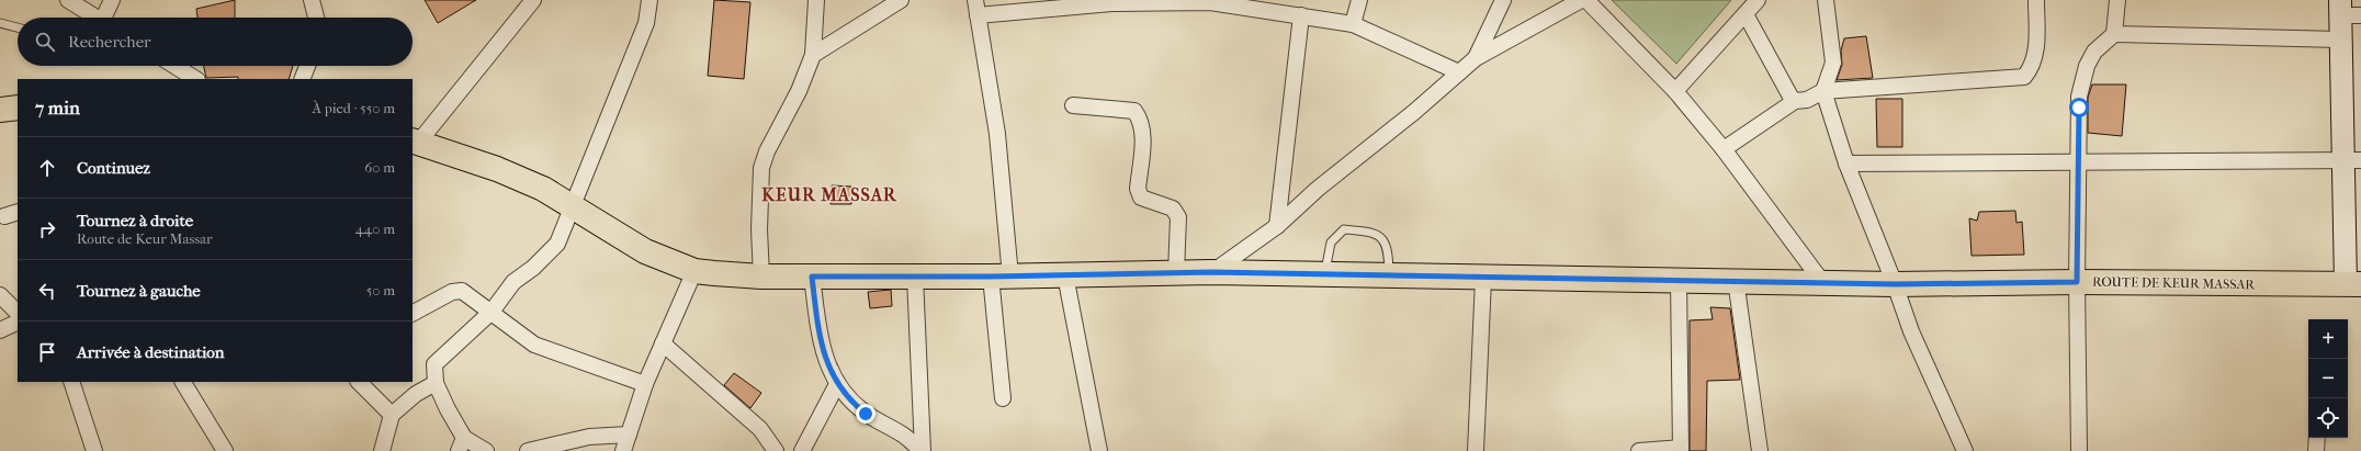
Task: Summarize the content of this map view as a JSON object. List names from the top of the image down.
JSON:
{
  "streets": {
    "main road": ["ROUTE DE KEUR MASSAR"]
  },
  "districts": ["KEUR MASSAR"],
  "page": {
    "search": "Rechercher",
    "heading": ["7 min", "À pied · 550 m"],
    "list": [
      ["Continuez", "60 m"],
      ["Tournez à droite", "Route de Keur Massar", "440 m"],
      ["Tournez à gauche", "50 m"],
      "Arrivée à destination"
    ],
    "map_buttons": ["+", "−"]
  }
}
